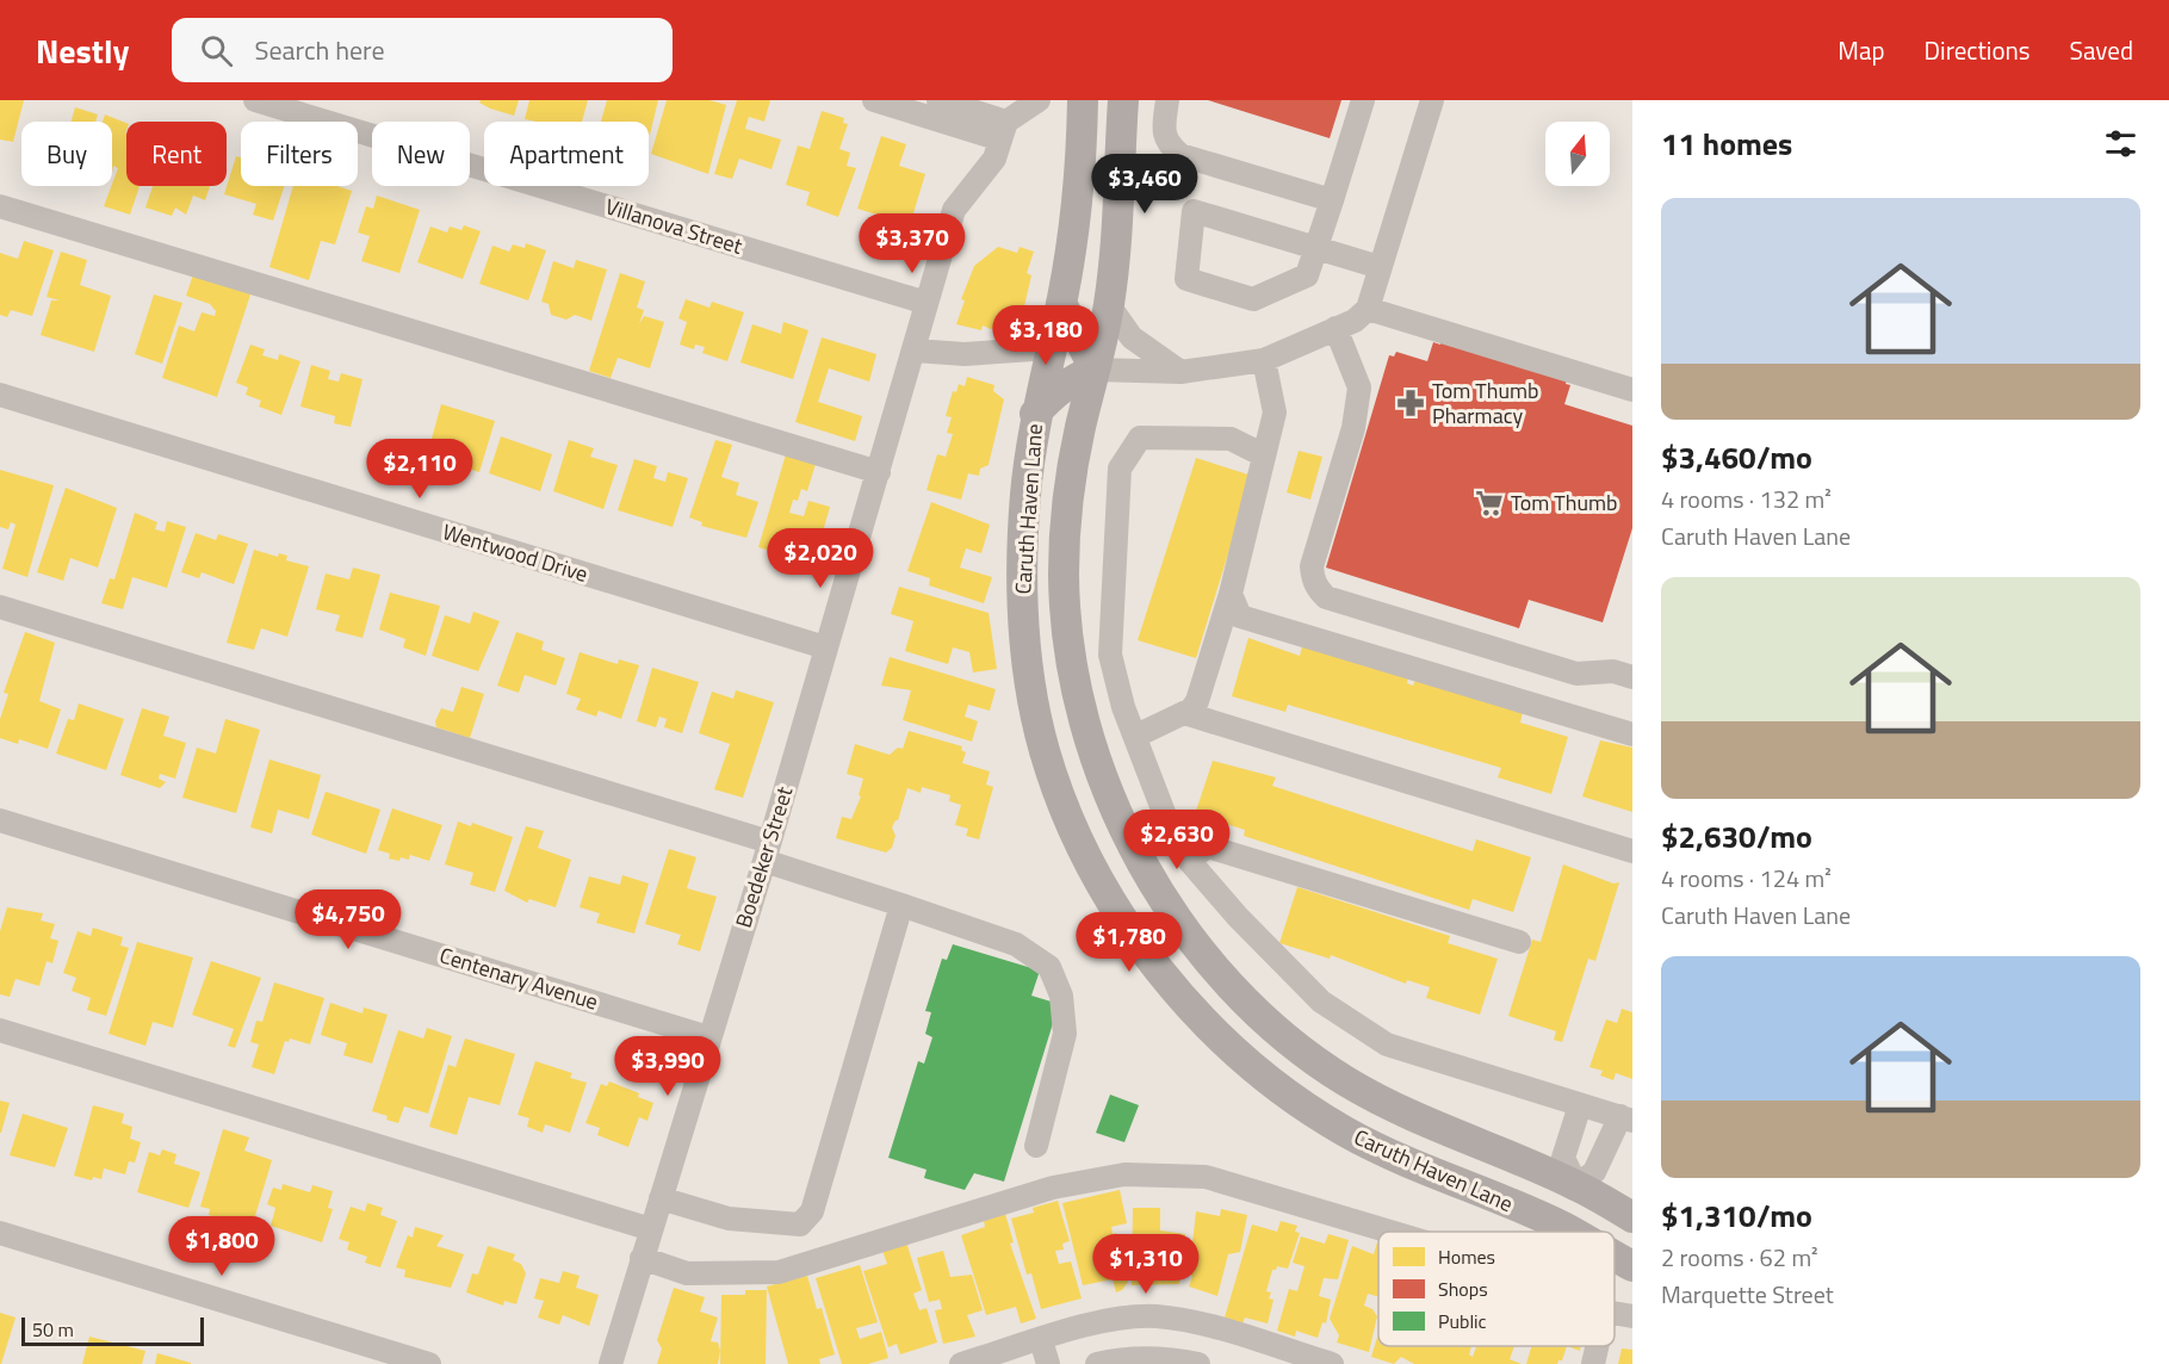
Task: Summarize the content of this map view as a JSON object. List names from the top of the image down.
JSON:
{
  "streets": {
    "main road": ["Caruth Haven Lane"],
    "street": [
      "Villanova Street",
      "Wentwood Drive",
      "Boedeker Street",
      "Centenary Avenue"
    ]
  },
  "crossings": [
    ["Villanova Street", "Boedeker Street"],
    ["Wentwood Drive", "Boedeker Street"],
    ["Boedeker Street", "Centenary Avenue"]
  ],
  "places": {
    "pharmacy": ["Tom Thumb Pharmacy"],
    "supermarket": ["Tom Thumb"]
  },
  "legend": ["Homes", "Shops", "Public"],
  "scale_bar": "50 m",
  "north": "top",
  "page": {
    "header": "Nestly",
    "search": "Search here",
    "nav": ["Map", "Directions", "Saved"],
    "heading": "11 homes",
    "chip": [
      "Buy",
      "Rent",
      "Filters",
      "New",
      "Apartment"
    ],
    "price": [
      "$3,460",
      "$3,370",
      "$3,180",
      "$2,110",
      "$2,020",
      "$2,630",
      "$4,750",
      "$1,780",
      "$3,990",
      "$1,800",
      "$1,310"
    ],
    "list": [
      {
        "name": "$3,460/mo",
        "note": "4 rooms · 132 m² · Caruth Haven Lane"
      },
      {
        "name": "$2,630/mo",
        "note": "4 rooms · 124 m² · Caruth Haven Lane"
      },
      {
        "name": "$1,310/mo",
        "note": "2 rooms · 62 m² · Marquette Street"
      }
    ],
    "scale": "50 m"
  }
}
